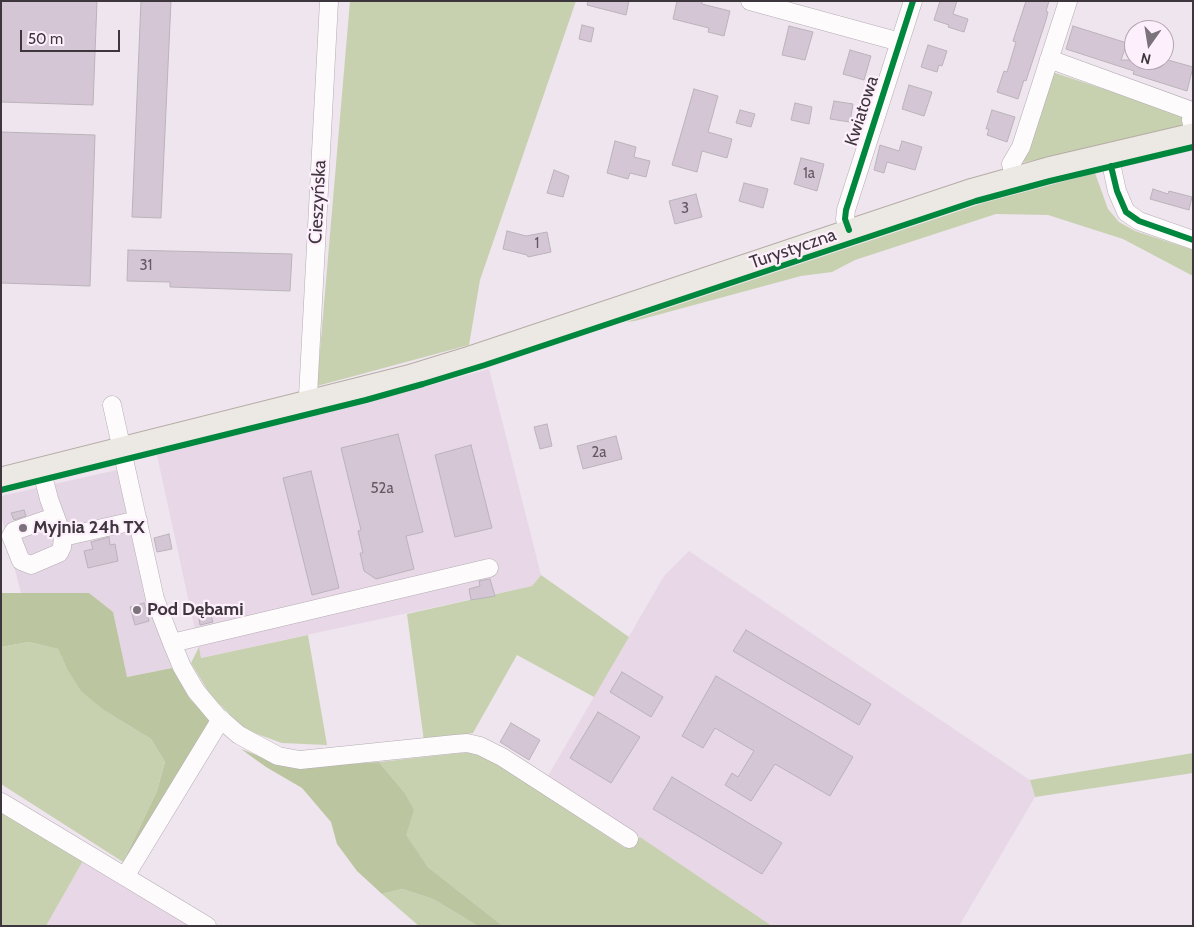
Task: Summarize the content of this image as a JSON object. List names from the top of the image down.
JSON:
{
  "streets": {
    "main road": ["Turystyczna"],
    "street": ["Kwiatowa", "Cieszyńska"]
  },
  "crossings": [
    ["Kwiatowa", "Turystyczna"],
    ["Cieszyńska", "Turystyczna"]
  ],
  "places": ["Myjnia 24h TX", "Pod Dębami"],
  "house_numbers": [
    "1a",
    "3",
    "1",
    "31",
    "2a",
    "52a"
  ],
  "scale_bar": "50 m",
  "north": "bottom"
}
